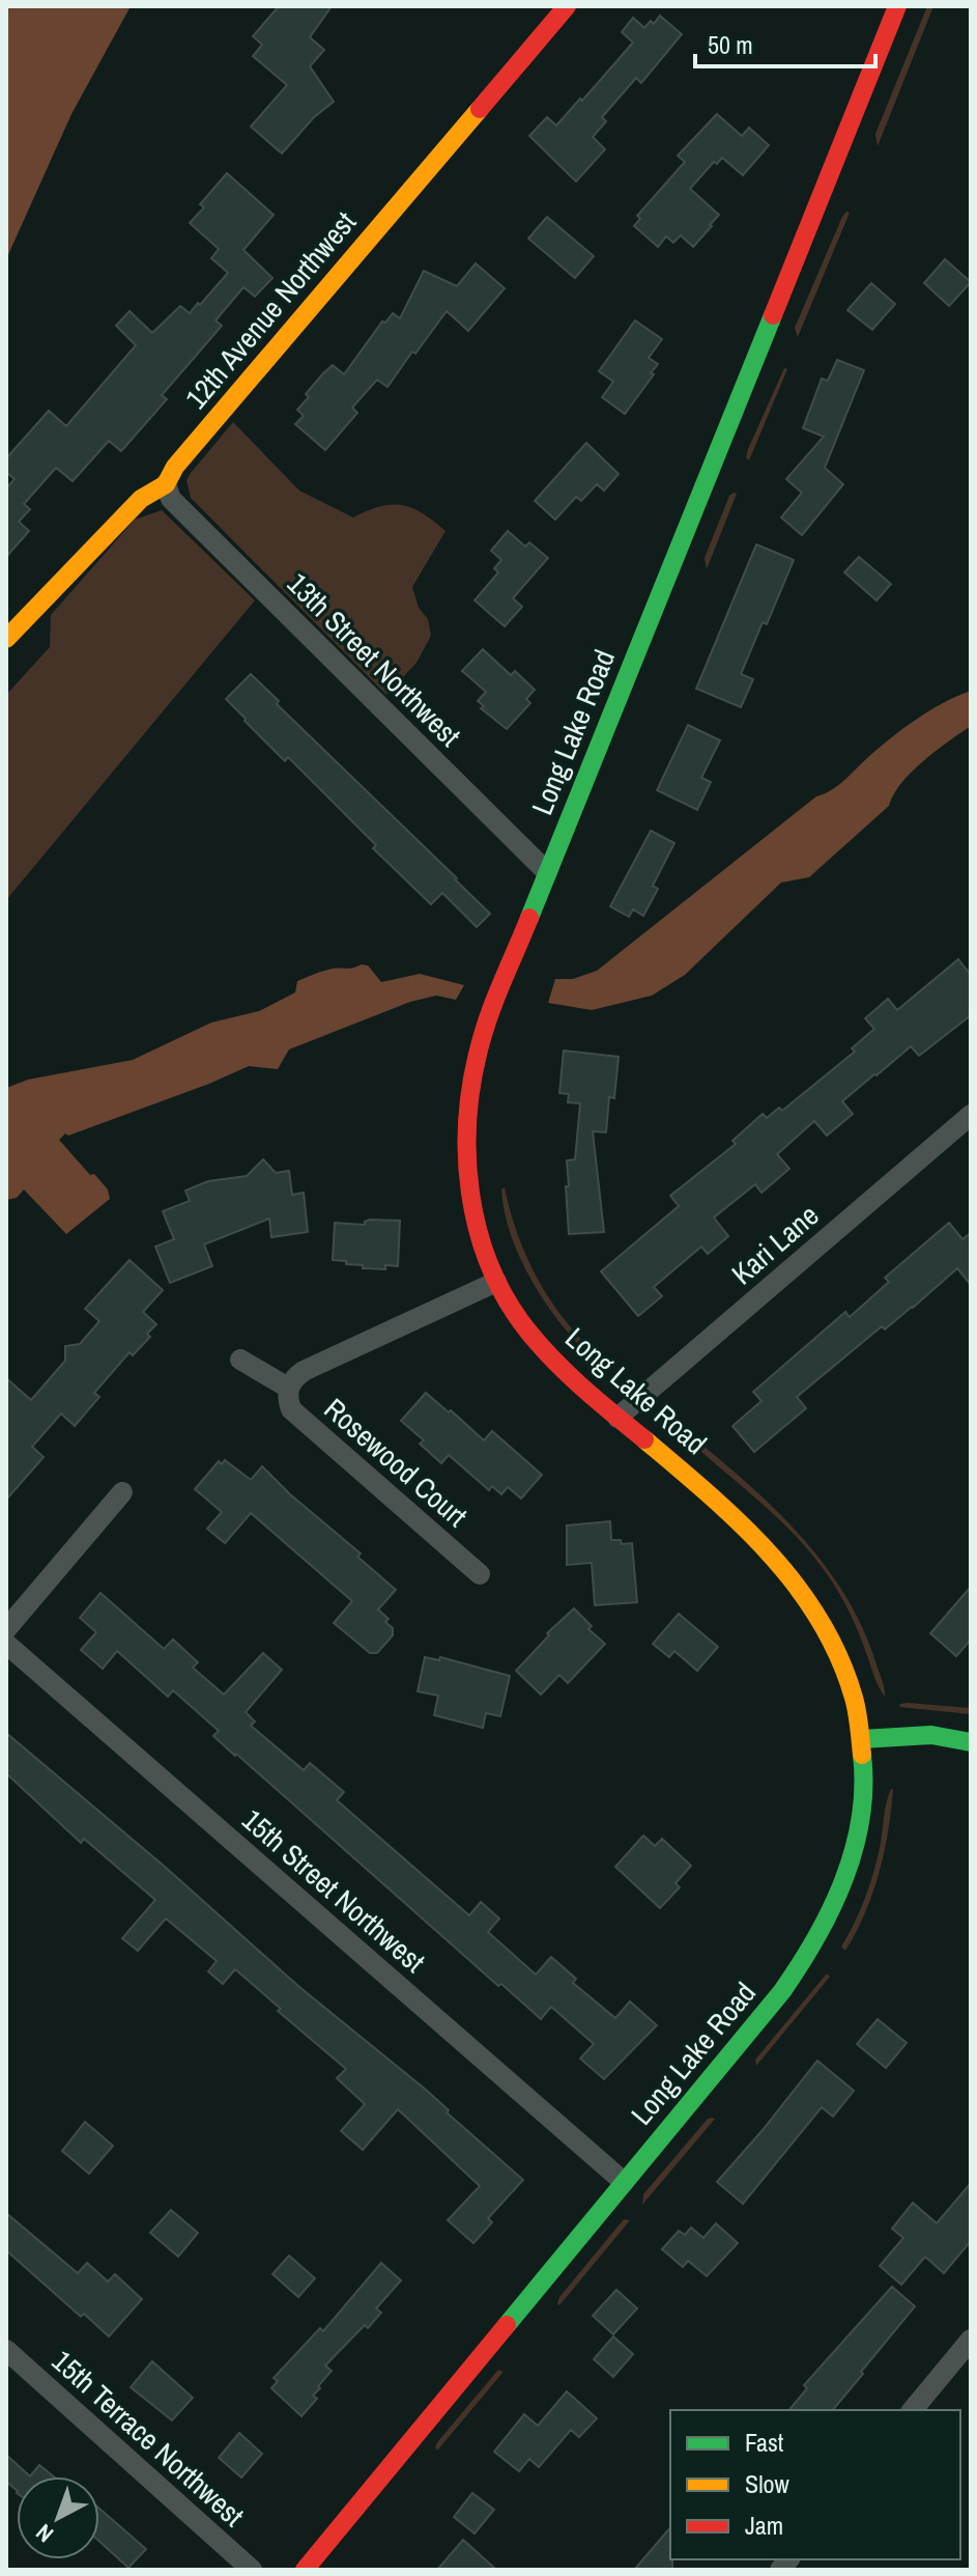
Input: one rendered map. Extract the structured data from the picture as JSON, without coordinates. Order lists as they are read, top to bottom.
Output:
{
  "streets": {
    "street": [
      "12th Avenue Northwest",
      "13th Street Northwest",
      "Long Lake Road",
      "Kari Lane",
      "Rosewood Court",
      "15th Street Northwest",
      "15th Terrace Northwest"
    ]
  },
  "crossings": [
    ["12th Avenue Northwest", "13th Street Northwest"],
    ["13th Street Northwest", "Long Lake Road"],
    ["Long Lake Road", "Kari Lane"],
    ["Long Lake Road", "Rosewood Court"],
    ["Long Lake Road", "15th Street Northwest"]
  ],
  "legend": ["Fast", "Slow", "Jam"],
  "scale_bar": "50 m",
  "north": "bottom left"
}
